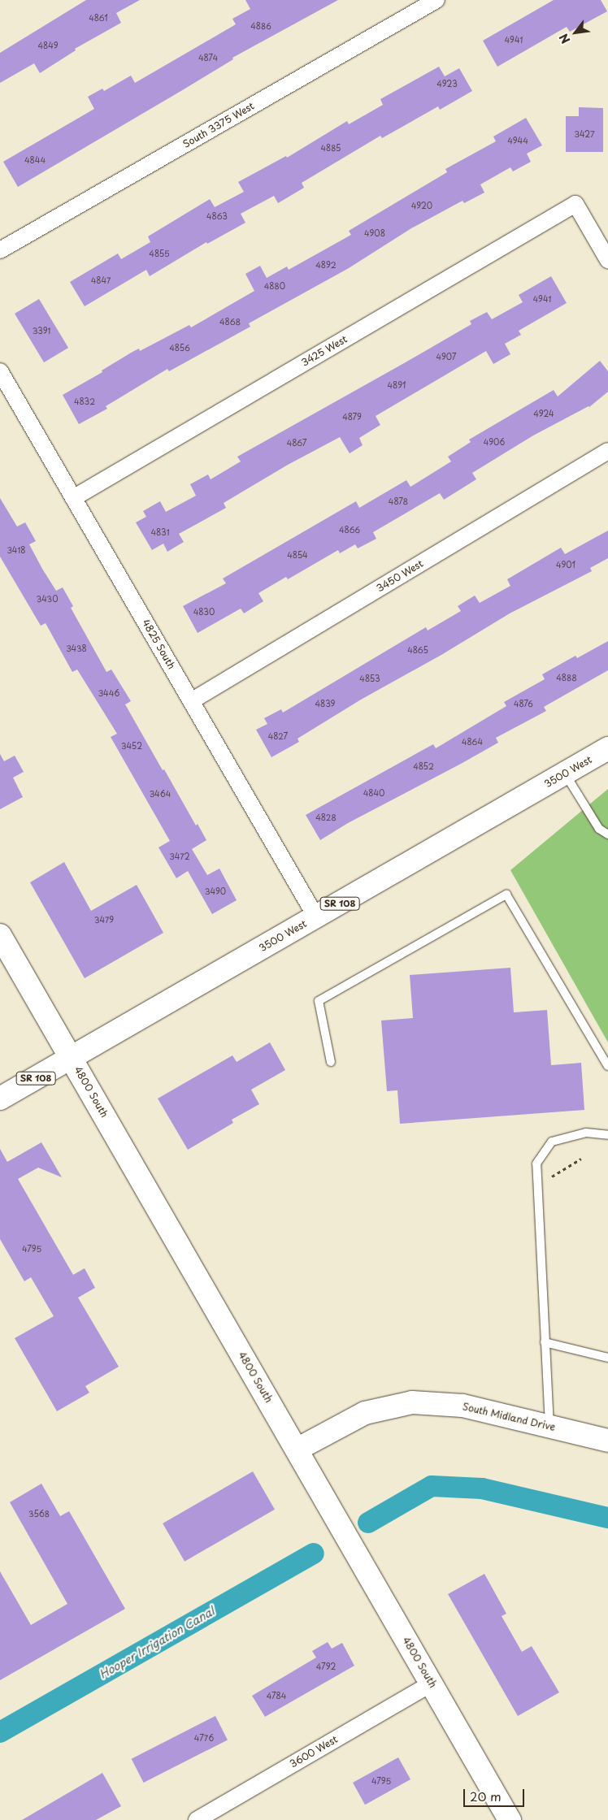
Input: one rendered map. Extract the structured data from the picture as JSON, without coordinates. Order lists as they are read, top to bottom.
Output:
{
  "streets": {
    "street": [
      "South 3375 West",
      "3425 West",
      "3450 West",
      "4825 South",
      "3500 West",
      "SR 108",
      "4800 South",
      "South Midland Drive",
      "3600 West"
    ]
  },
  "crossings": [
    ["3425 West", "4825 South"],
    ["3450 West", "4825 South"],
    ["4825 South", "3500 West"],
    ["3500 West", "4800 South"],
    ["4800 South", "South Midland Drive"],
    ["4800 South", "3600 West"]
  ],
  "water": ["Hooper Irrigation Canal"],
  "house_numbers": [
    "4861",
    "4886",
    "4941",
    "4849",
    "4874",
    "4923",
    "3427",
    "4944",
    "4885",
    "4844",
    "4920",
    "4863",
    "4908",
    "4855",
    "4892",
    "4847",
    "4880",
    "4941",
    "4868",
    "3391",
    "4856",
    "4907",
    "4891",
    "4832",
    "4924",
    "4879",
    "4906",
    "4867",
    "4878",
    "4866",
    "4831",
    "3418",
    "4854",
    "4901",
    "3430",
    "4830",
    "3438",
    "4865",
    "4888",
    "4853",
    "3446",
    "4839",
    "4876",
    "4827",
    "4864",
    "3452",
    "4852",
    "4840",
    "3464",
    "4828",
    "3472",
    "3490",
    "3479",
    "4795",
    "3568",
    "4792",
    "4784",
    "4776",
    "4795"
  ],
  "scale_bar": "20 m",
  "north": "bottom left"
}
